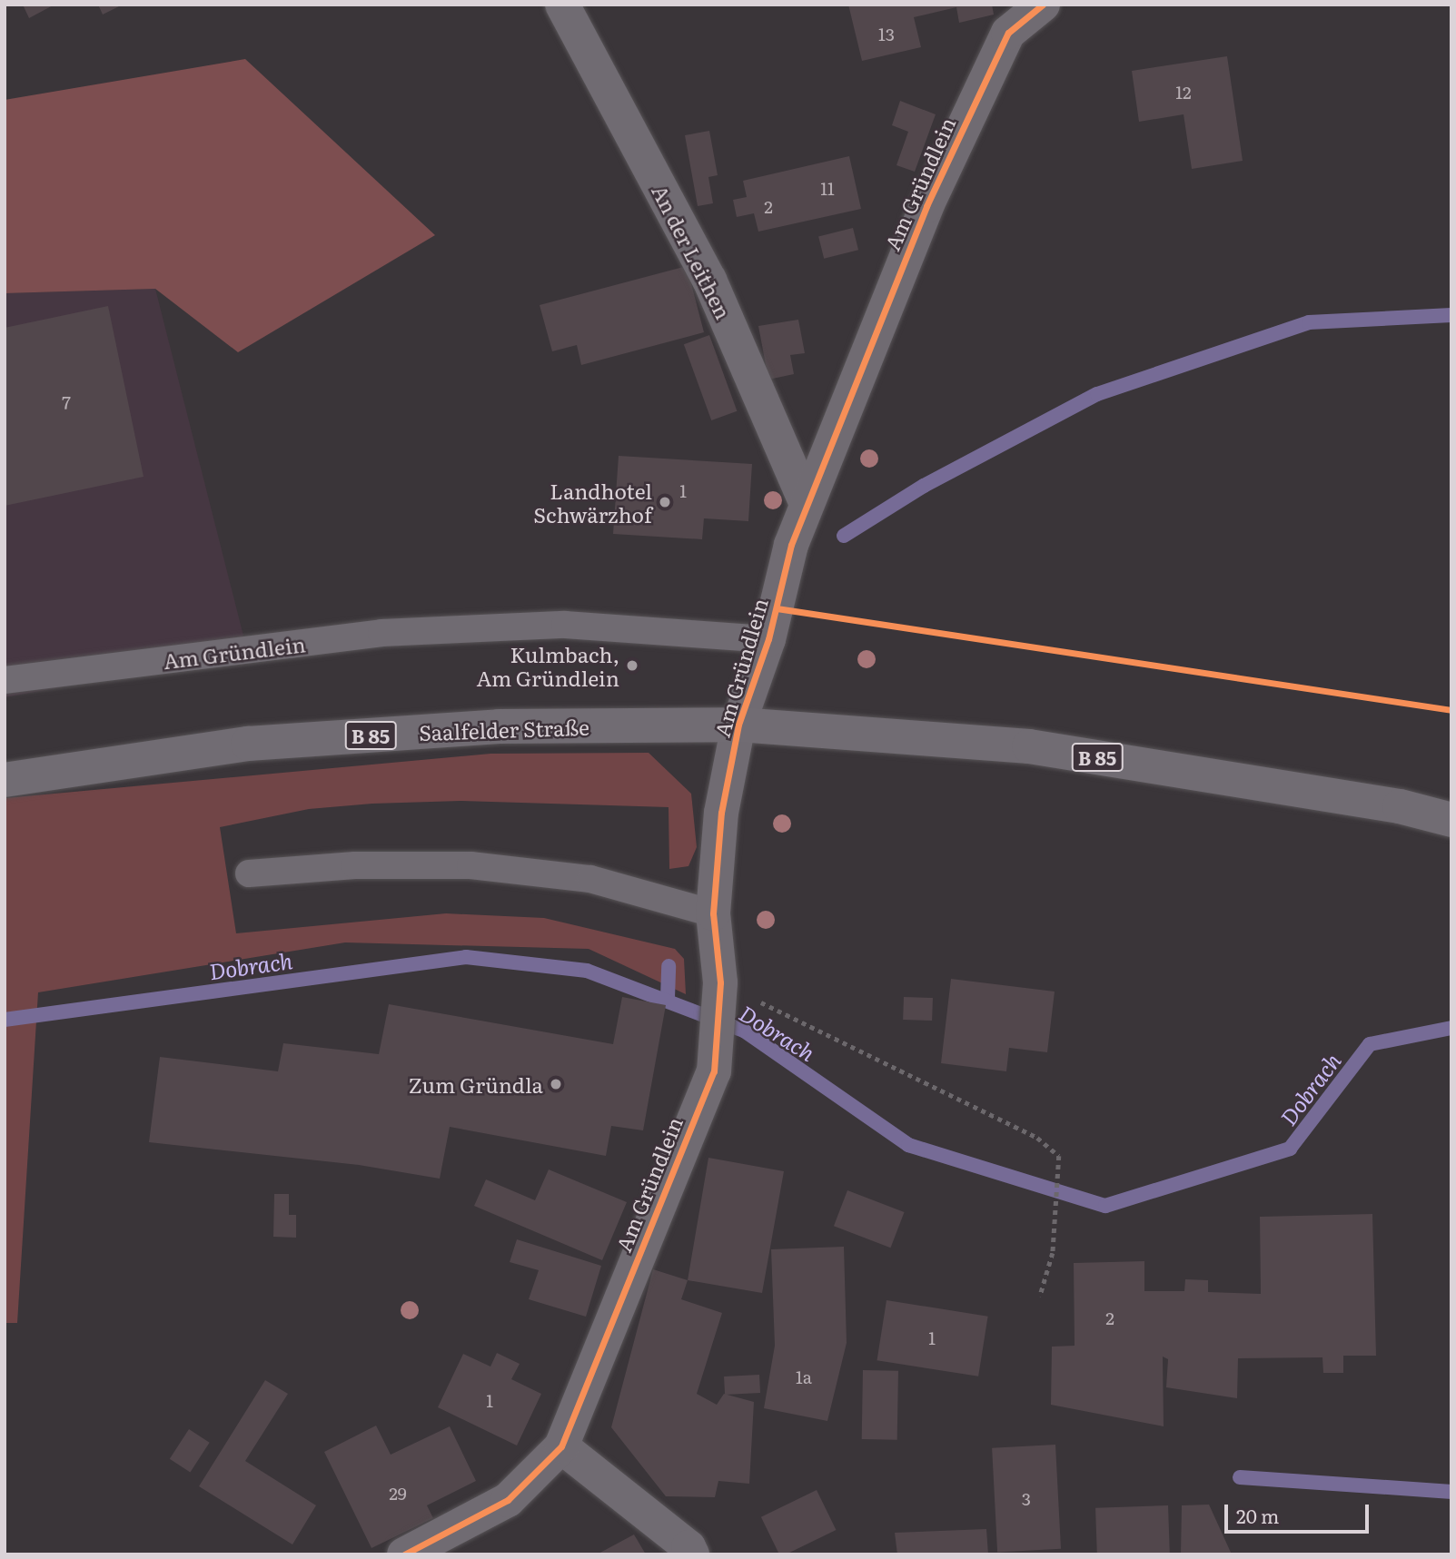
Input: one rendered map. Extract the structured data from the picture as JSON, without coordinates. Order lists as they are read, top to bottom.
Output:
{
  "streets": {
    "main road": ["Saalfelder Straße", "B 85"],
    "street": ["Am Gründlein", "An der Leithen"]
  },
  "crossings": [
    ["Am Gründlein", "An der Leithen"],
    ["Am Gründlein", "Saalfelder Straße"],
    ["Am Gründlein", "B 85"],
    ["Saalfelder Straße", "B 85"]
  ],
  "water": ["Dobrach"],
  "places": ["Landhotel Schwärzhof", "Kulmbach, Am Gründlein", "Zum Gründla"],
  "house_numbers": [
    "13",
    "12",
    "11",
    "2",
    "7",
    "1",
    "2",
    "1",
    "1a",
    "1",
    "29",
    "3"
  ],
  "scale_bar": "20 m"
}
